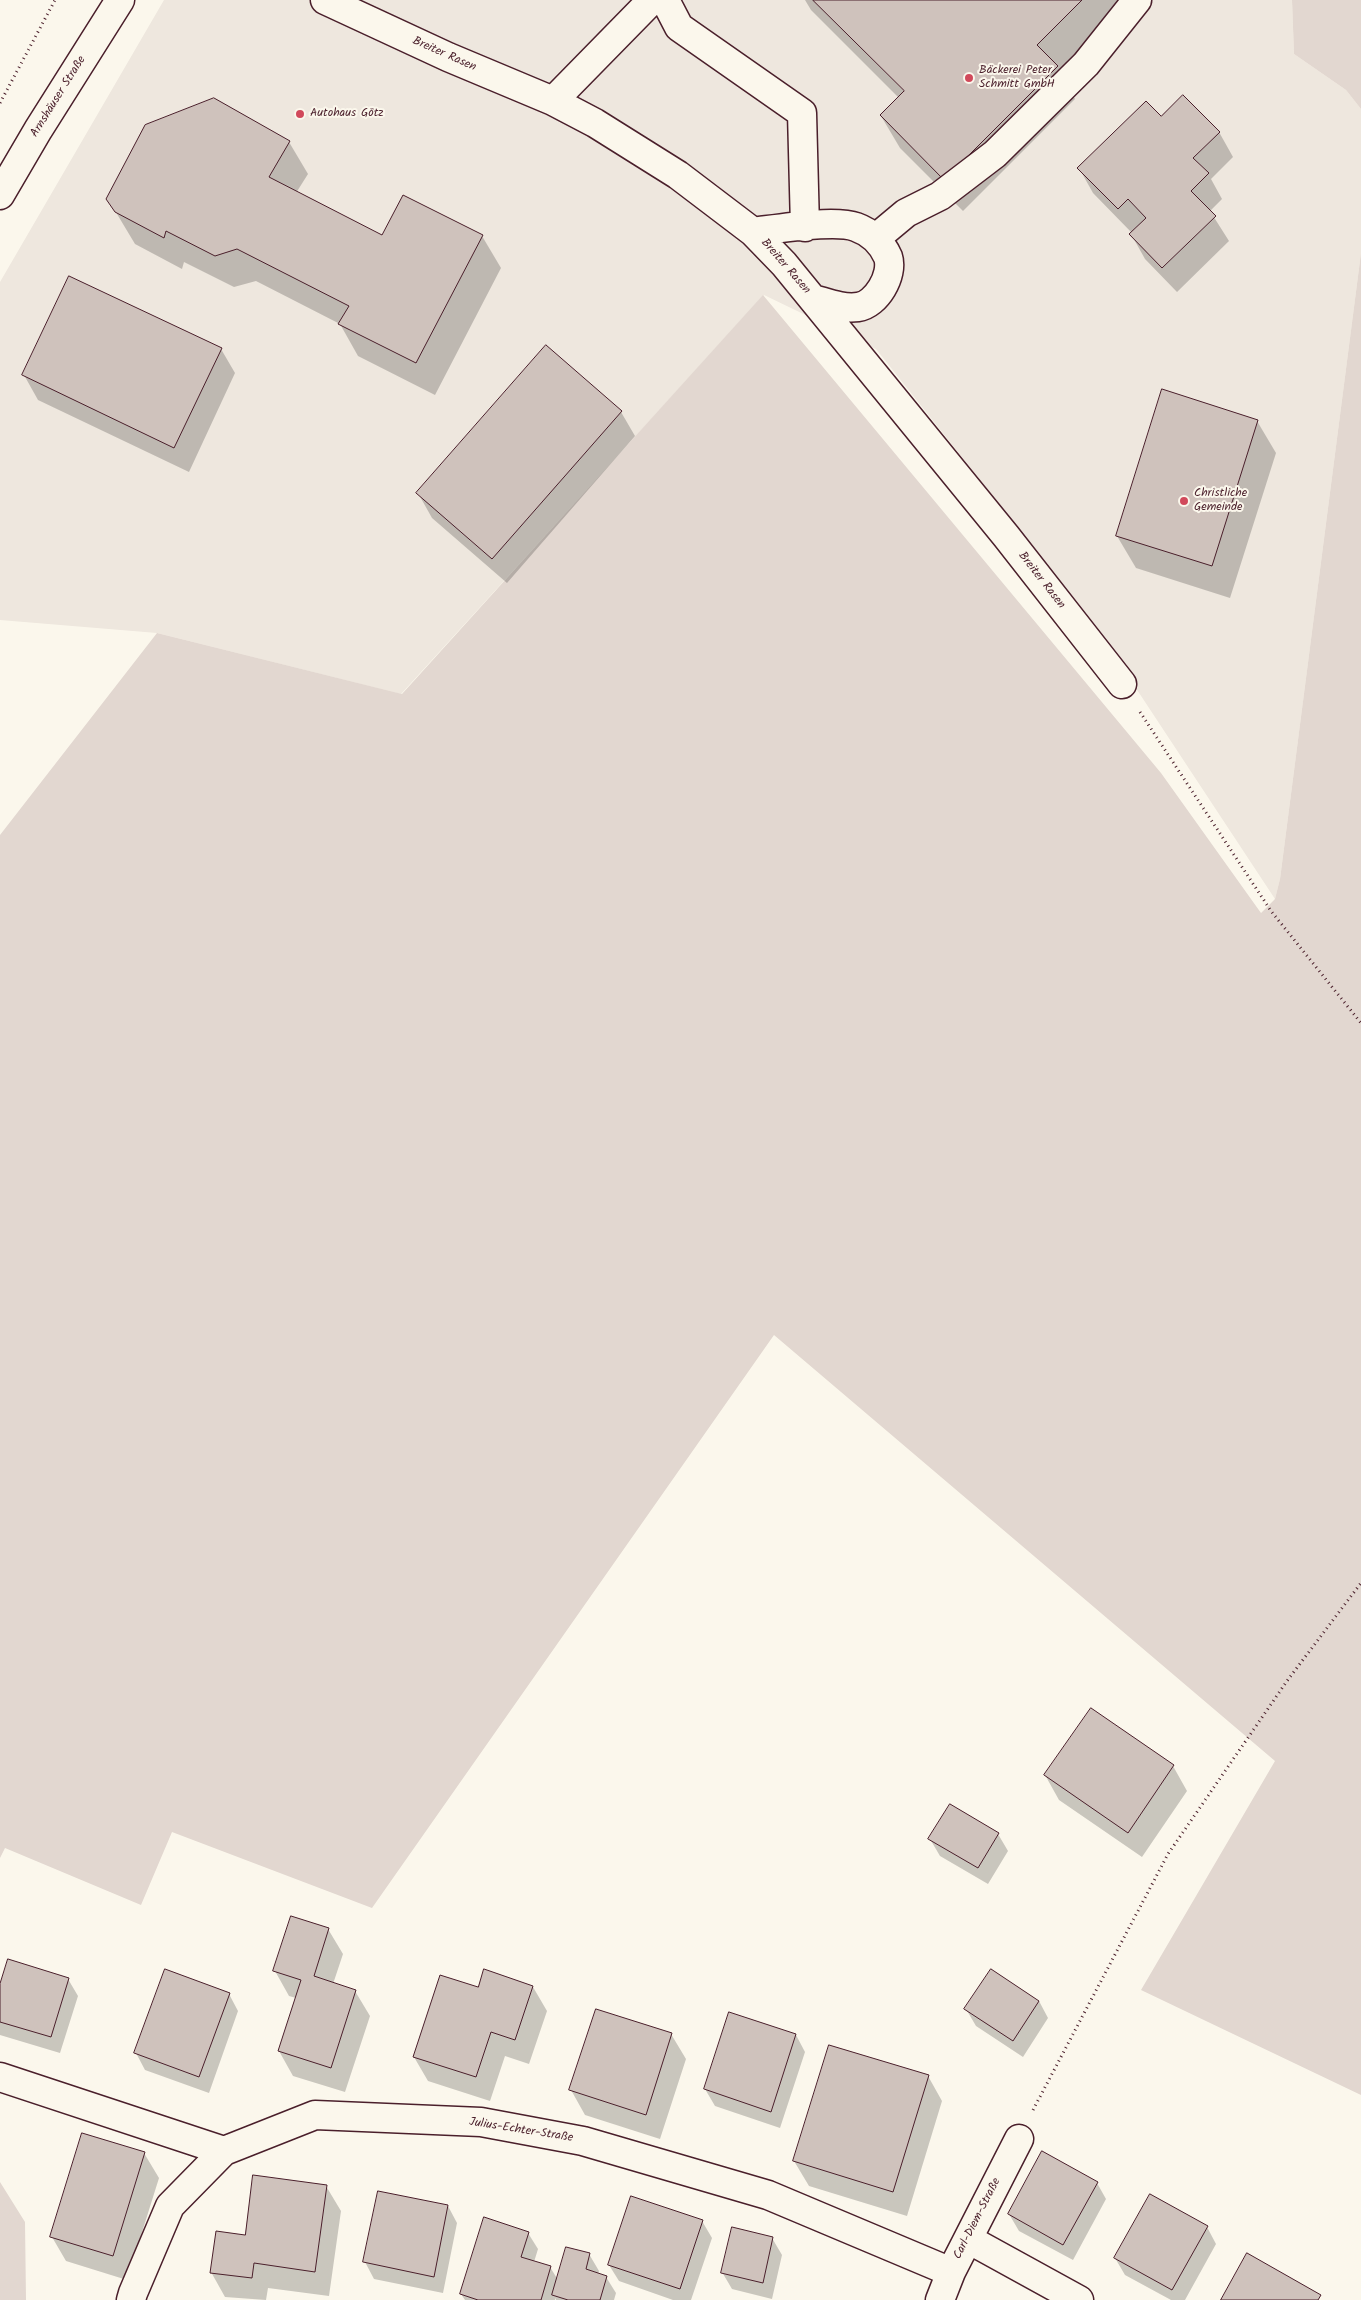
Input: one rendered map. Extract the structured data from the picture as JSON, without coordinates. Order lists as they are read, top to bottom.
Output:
{
  "streets": {
    "street": [
      "Breiter Rasen",
      "Arnshäuser Straße",
      "Julius-Echter-Straße",
      "Carl-Diem-Straße"
    ]
  },
  "crossings": [
    ["Julius-Echter-Straße", "Carl-Diem-Straße"]
  ],
  "places": ["Bäckerei Peter Schmitt GmbH", "Autohaus Götz", "Christliche Gemeinde"]
}
